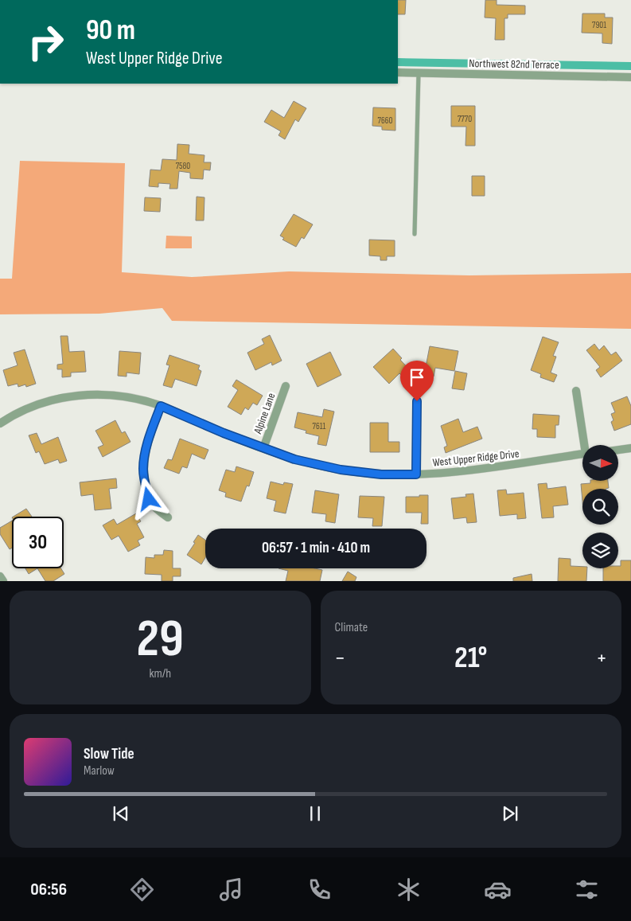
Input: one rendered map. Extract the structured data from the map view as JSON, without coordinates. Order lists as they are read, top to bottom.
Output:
{
  "streets": {
    "street": ["Northwest 82nd Terrace", "Alpine Lane", "West Upper Ridge Drive"]
  },
  "crossings": [
    ["Alpine Lane", "West Upper Ridge Drive"]
  ],
  "house_numbers": [
    "7901",
    "7770",
    "7660",
    "7580",
    "7611"
  ],
  "north": "right",
  "page": {
    "turn": ["90 m", "West Upper Ridge Drive"],
    "limit": "30",
    "trip": "06:57 · 1 min · 410 m",
    "tile": [
      ["29", "km/h"],
      "Climate"
    ],
    "heat": ["−", "21°", "+"],
    "song": ["Slow Tide", "Marlow"],
    "tabs": "06:56"
  }
}
